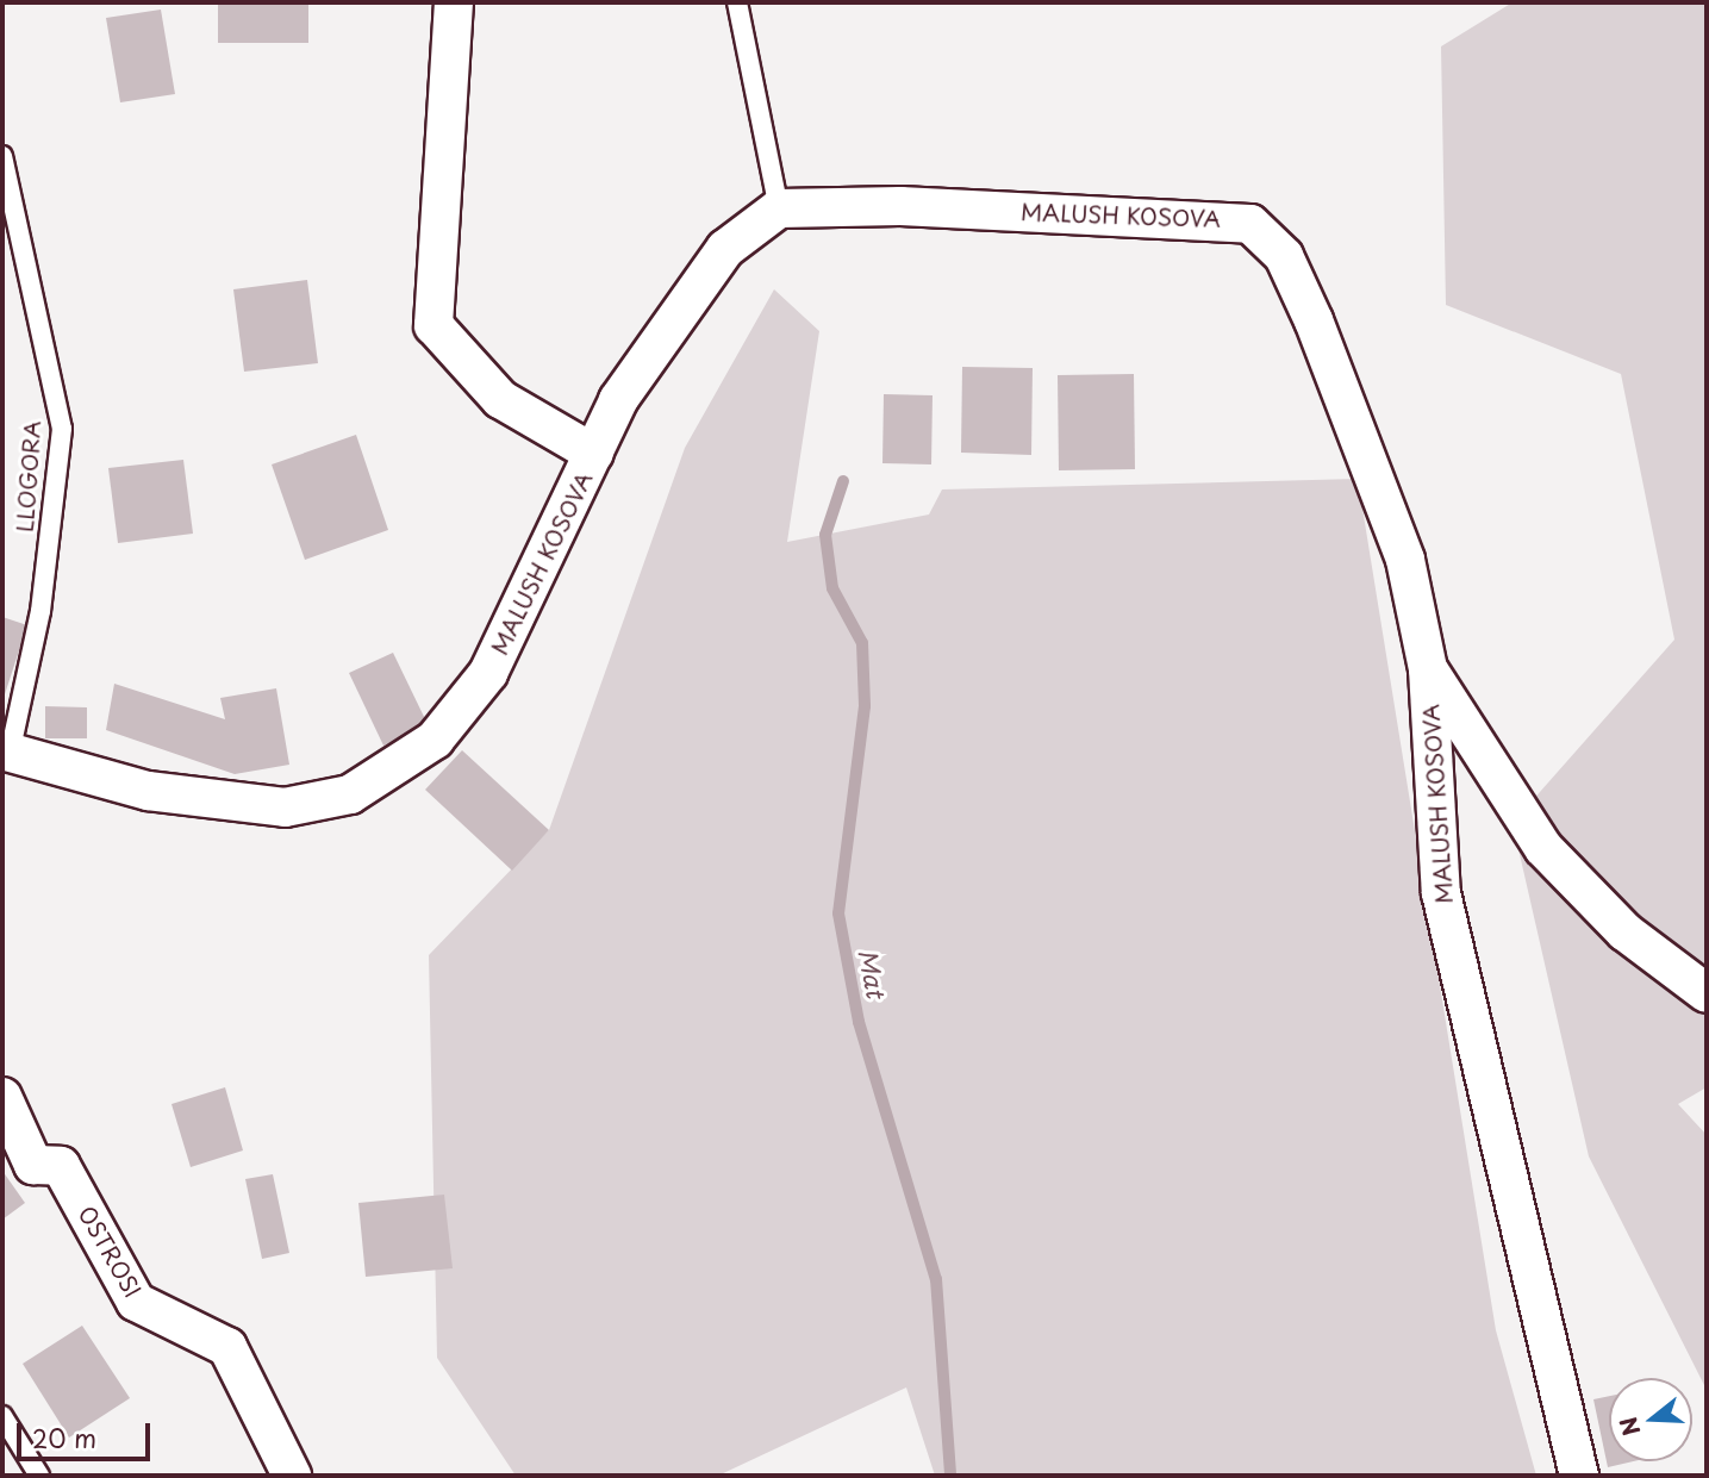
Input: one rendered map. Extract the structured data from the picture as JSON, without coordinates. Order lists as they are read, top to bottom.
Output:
{
  "streets": {
    "street": ["MALUSH KOSOVA", "OSTROSI"],
    "lane": ["LLOGORA"]
  },
  "crossings": [
    ["MALUSH KOSOVA", "LLOGORA"]
  ],
  "water": ["Mat"],
  "scale_bar": "20 m",
  "north": "left"
}
